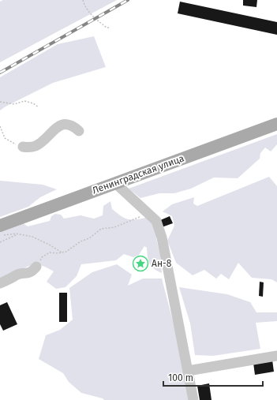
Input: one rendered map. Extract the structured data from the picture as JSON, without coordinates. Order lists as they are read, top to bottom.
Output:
{
  "streets": {
    "main road": ["Ленинградская улица"]
  },
  "places": {
    "place": ["Ан-8"]
  },
  "scale_bar": "100 m"
}
